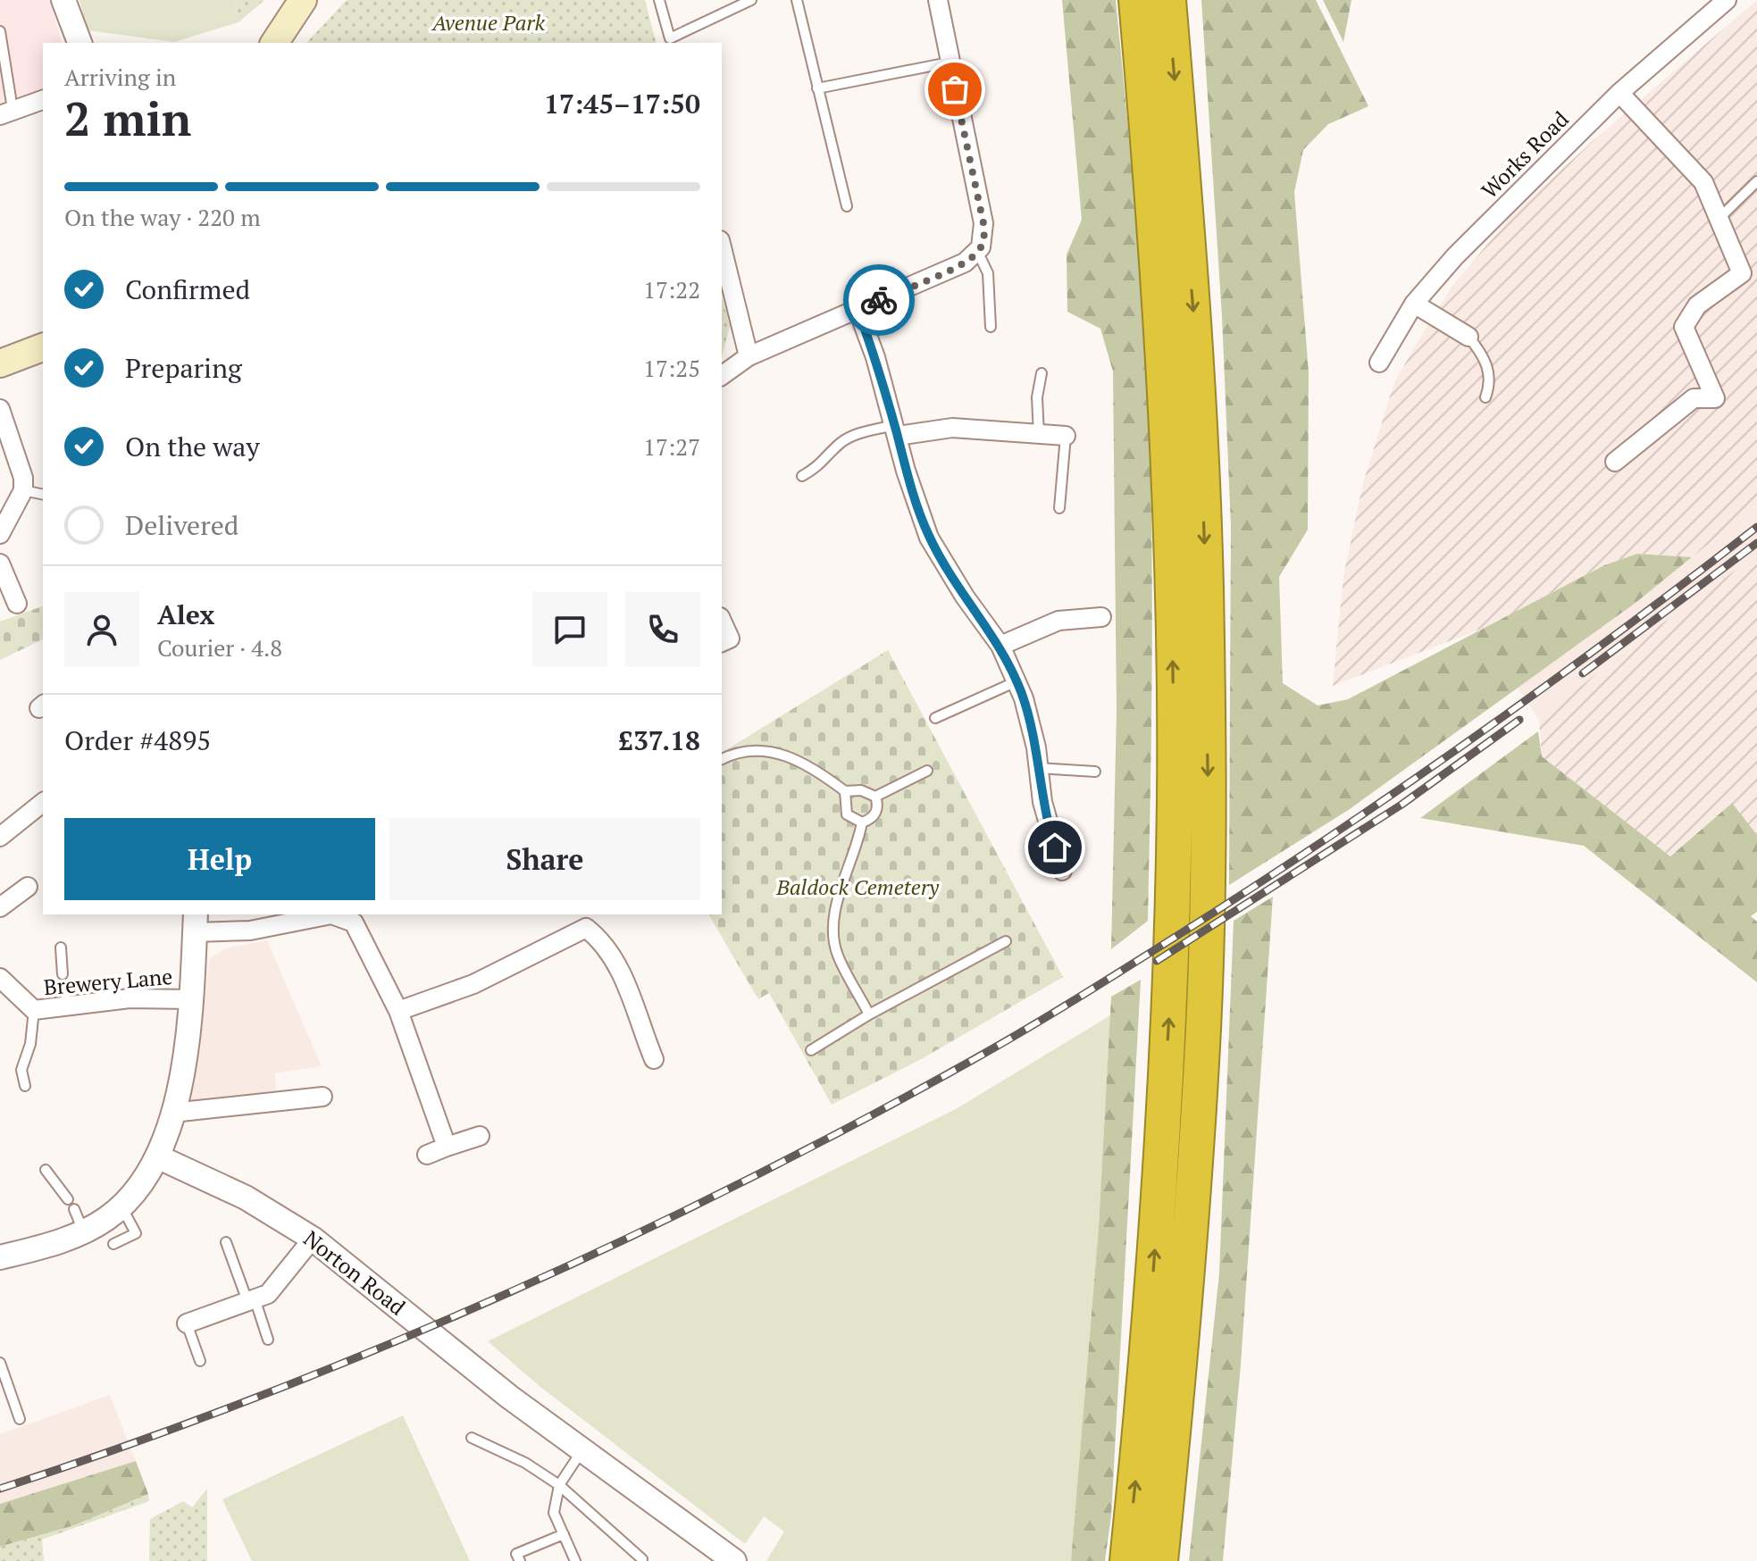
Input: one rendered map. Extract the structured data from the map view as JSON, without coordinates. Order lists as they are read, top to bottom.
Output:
{
  "streets": {
    "street": ["Works Road", "Brewery Lane", "Norton Road"]
  },
  "parks": ["Avenue Park", "Baldock Cemetery"],
  "page": {
    "heading": ["2 min", "Arriving in", "17:45–17:50"],
    "panel": [
      "Alex",
      "Courier · 4.8",
      "Order #4895",
      "£37.18"
    ],
    "bar": "On the way · 220 m",
    "list": [
      ["Confirmed", "17:22"],
      ["Preparing", "17:25"],
      ["On the way", "17:27"],
      "Delivered"
    ],
    "buttons": ["Help", "Share"]
  }
}
